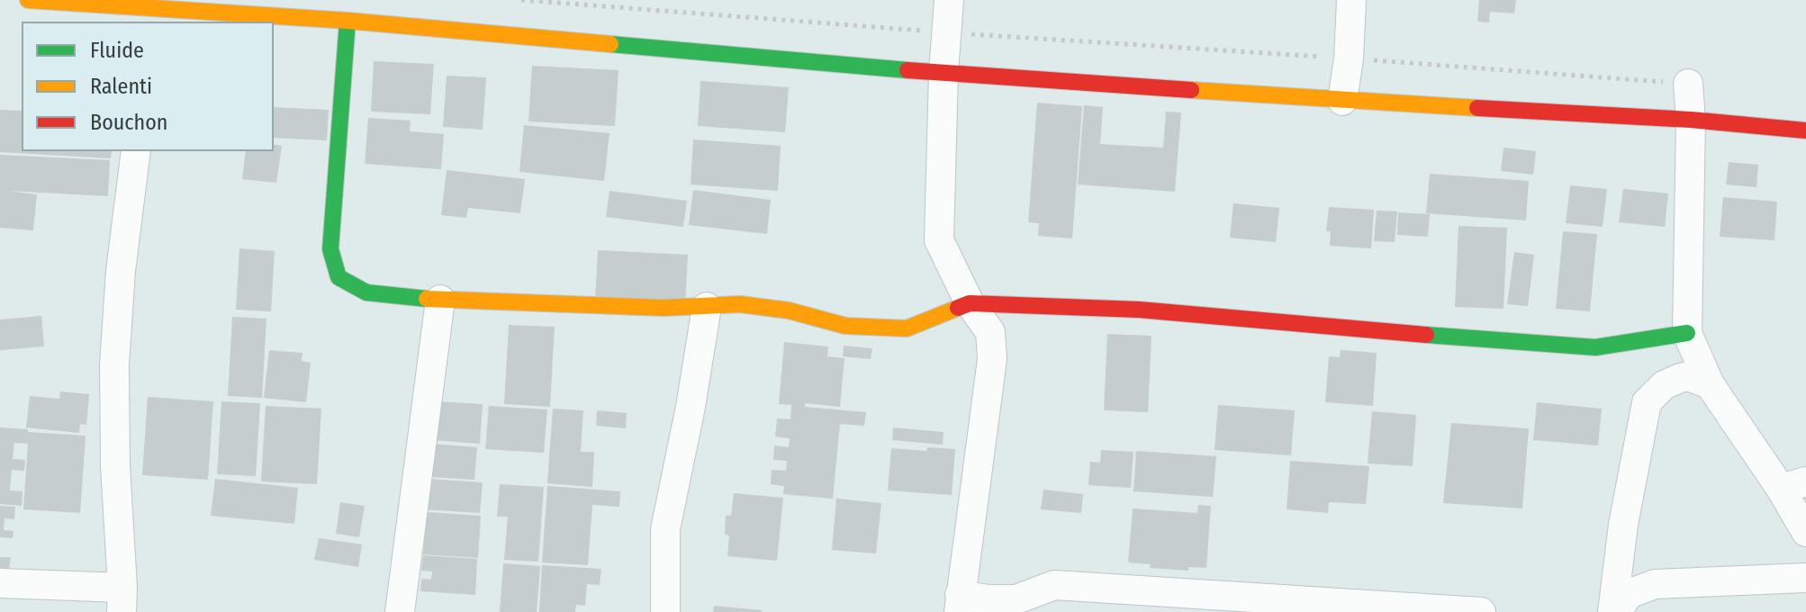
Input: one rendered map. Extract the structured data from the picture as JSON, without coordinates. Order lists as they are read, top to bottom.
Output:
{
  "legend": ["Fluide", "Ralenti", "Bouchon"]
}
